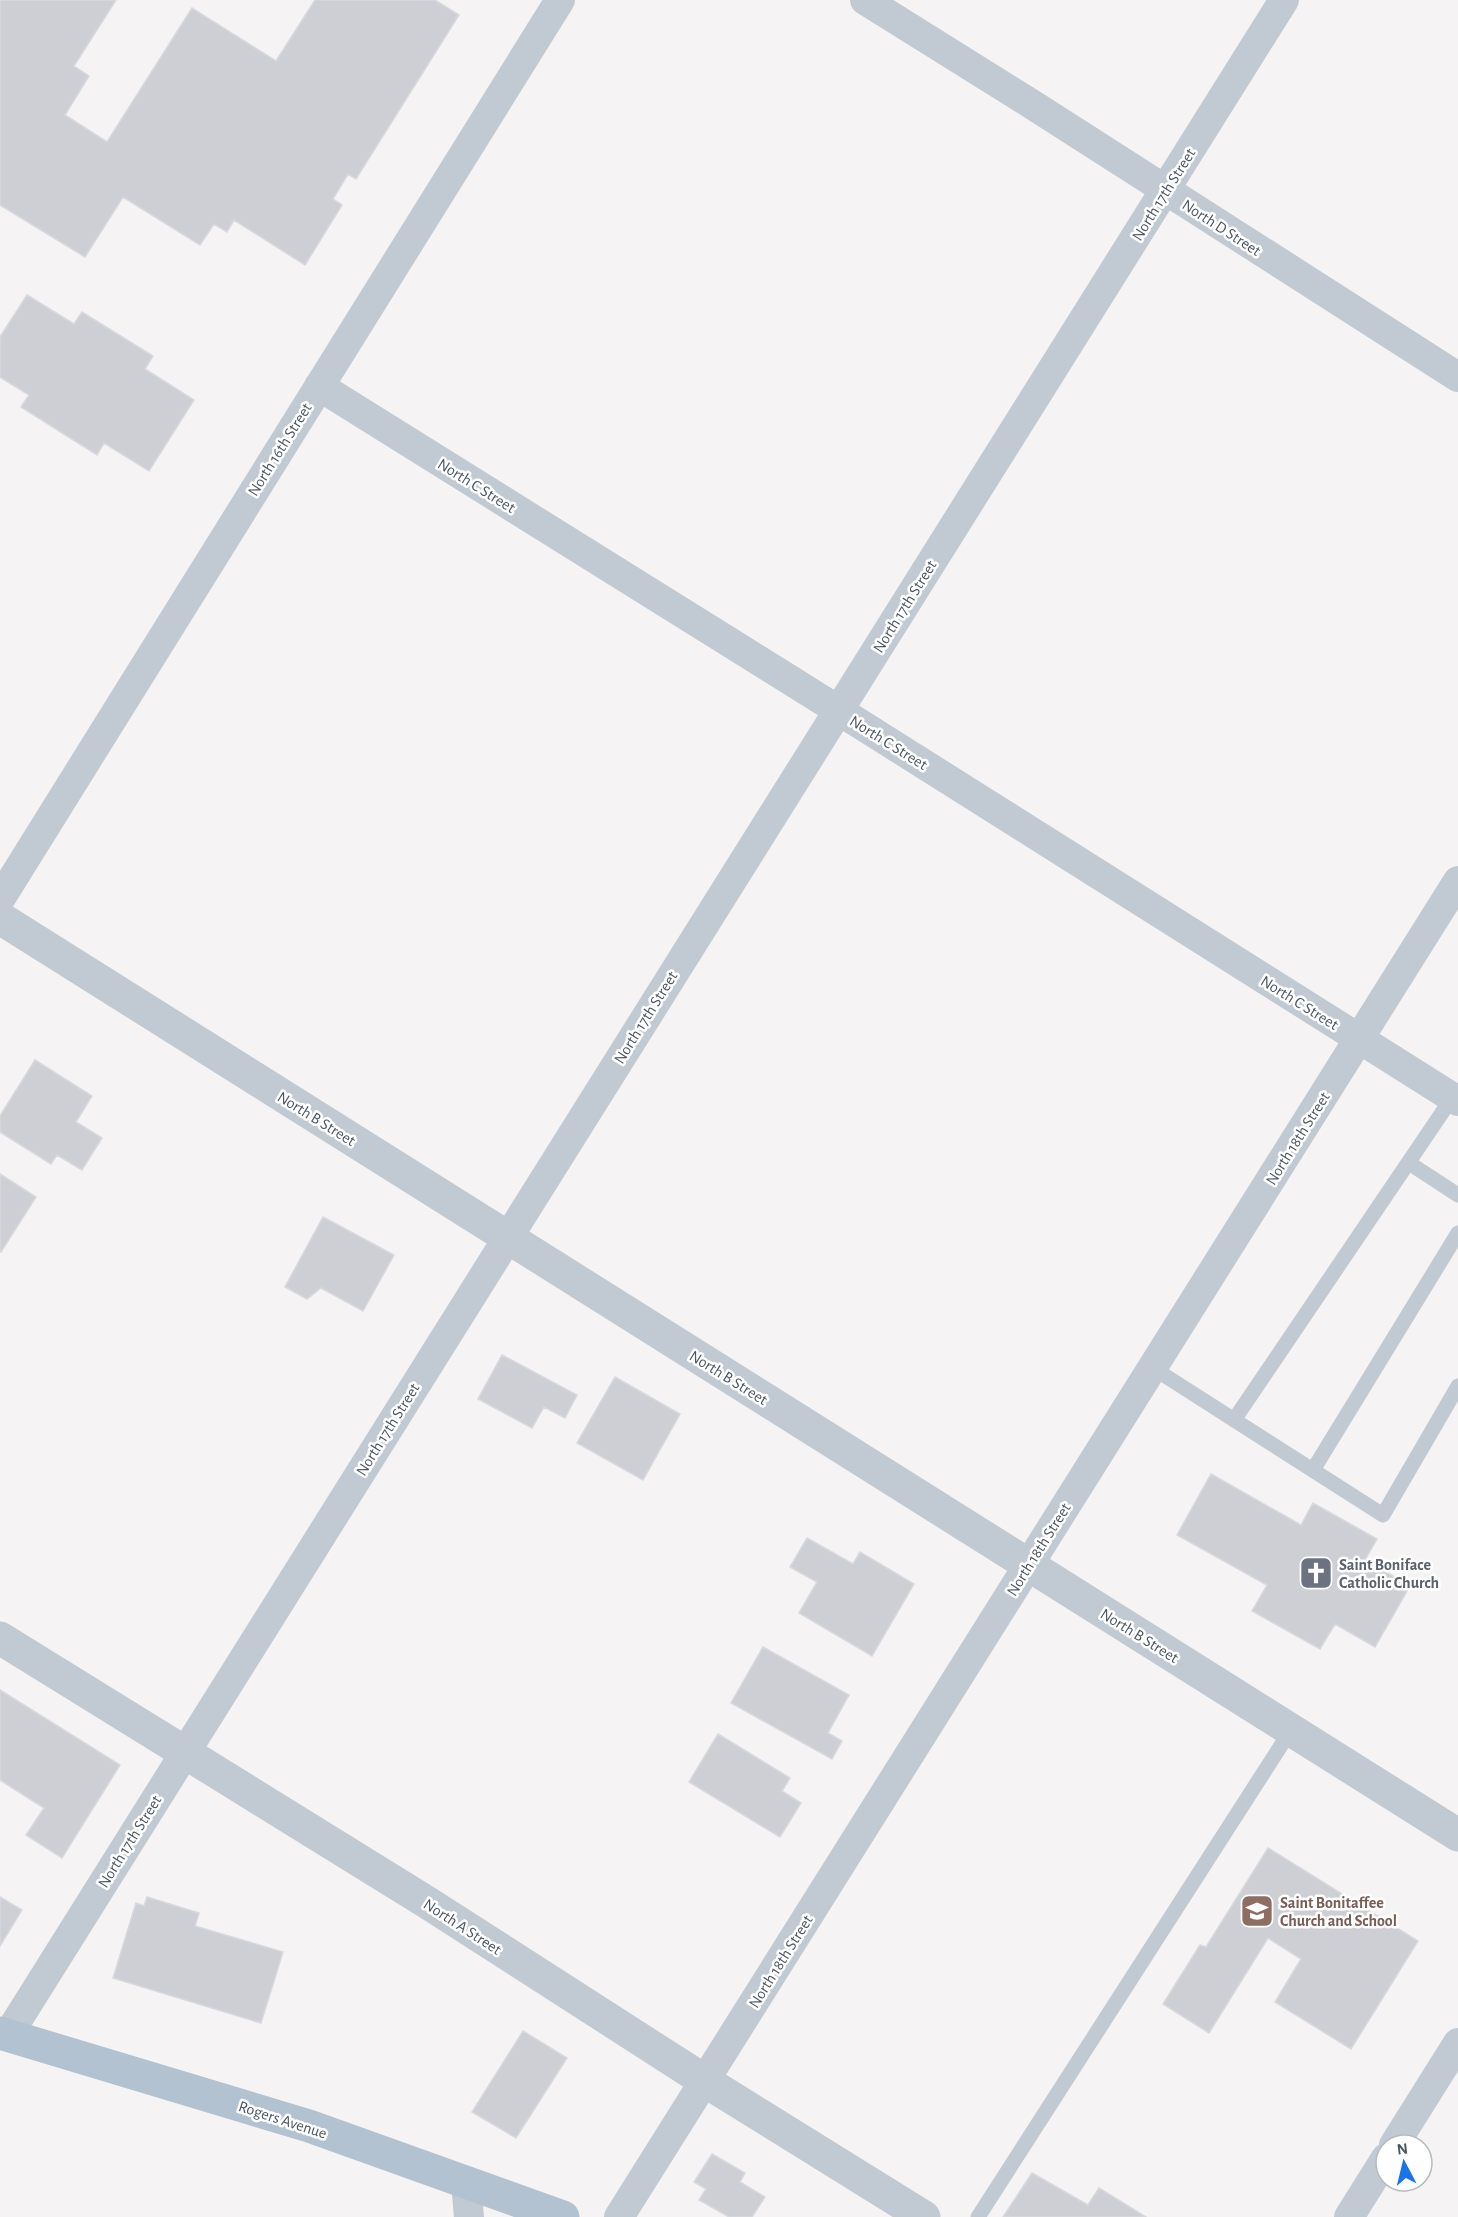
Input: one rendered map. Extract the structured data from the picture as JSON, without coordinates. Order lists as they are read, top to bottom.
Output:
{
  "streets": {
    "main road": ["Rogers Avenue"],
    "street": [
      "North 17th Street",
      "North D Street",
      "North 16th Street",
      "North C Street",
      "North B Street",
      "North 18th Street",
      "North A Street"
    ]
  },
  "crossings": [
    ["North 17th Street", "North D Street"],
    ["North 17th Street", "North C Street"],
    ["North 17th Street", "North B Street"],
    ["North 17th Street", "North A Street"],
    ["North 17th Street", "Rogers Avenue"],
    ["North 16th Street", "North C Street"],
    ["North C Street", "North 18th Street"],
    ["North B Street", "North 18th Street"],
    ["North 18th Street", "North A Street"]
  ],
  "places": {
    "church": ["Saint Boniface Catholic Church"],
    "school or university": ["Saint Bonitaffee Church and School"]
  },
  "north": "top"
}
